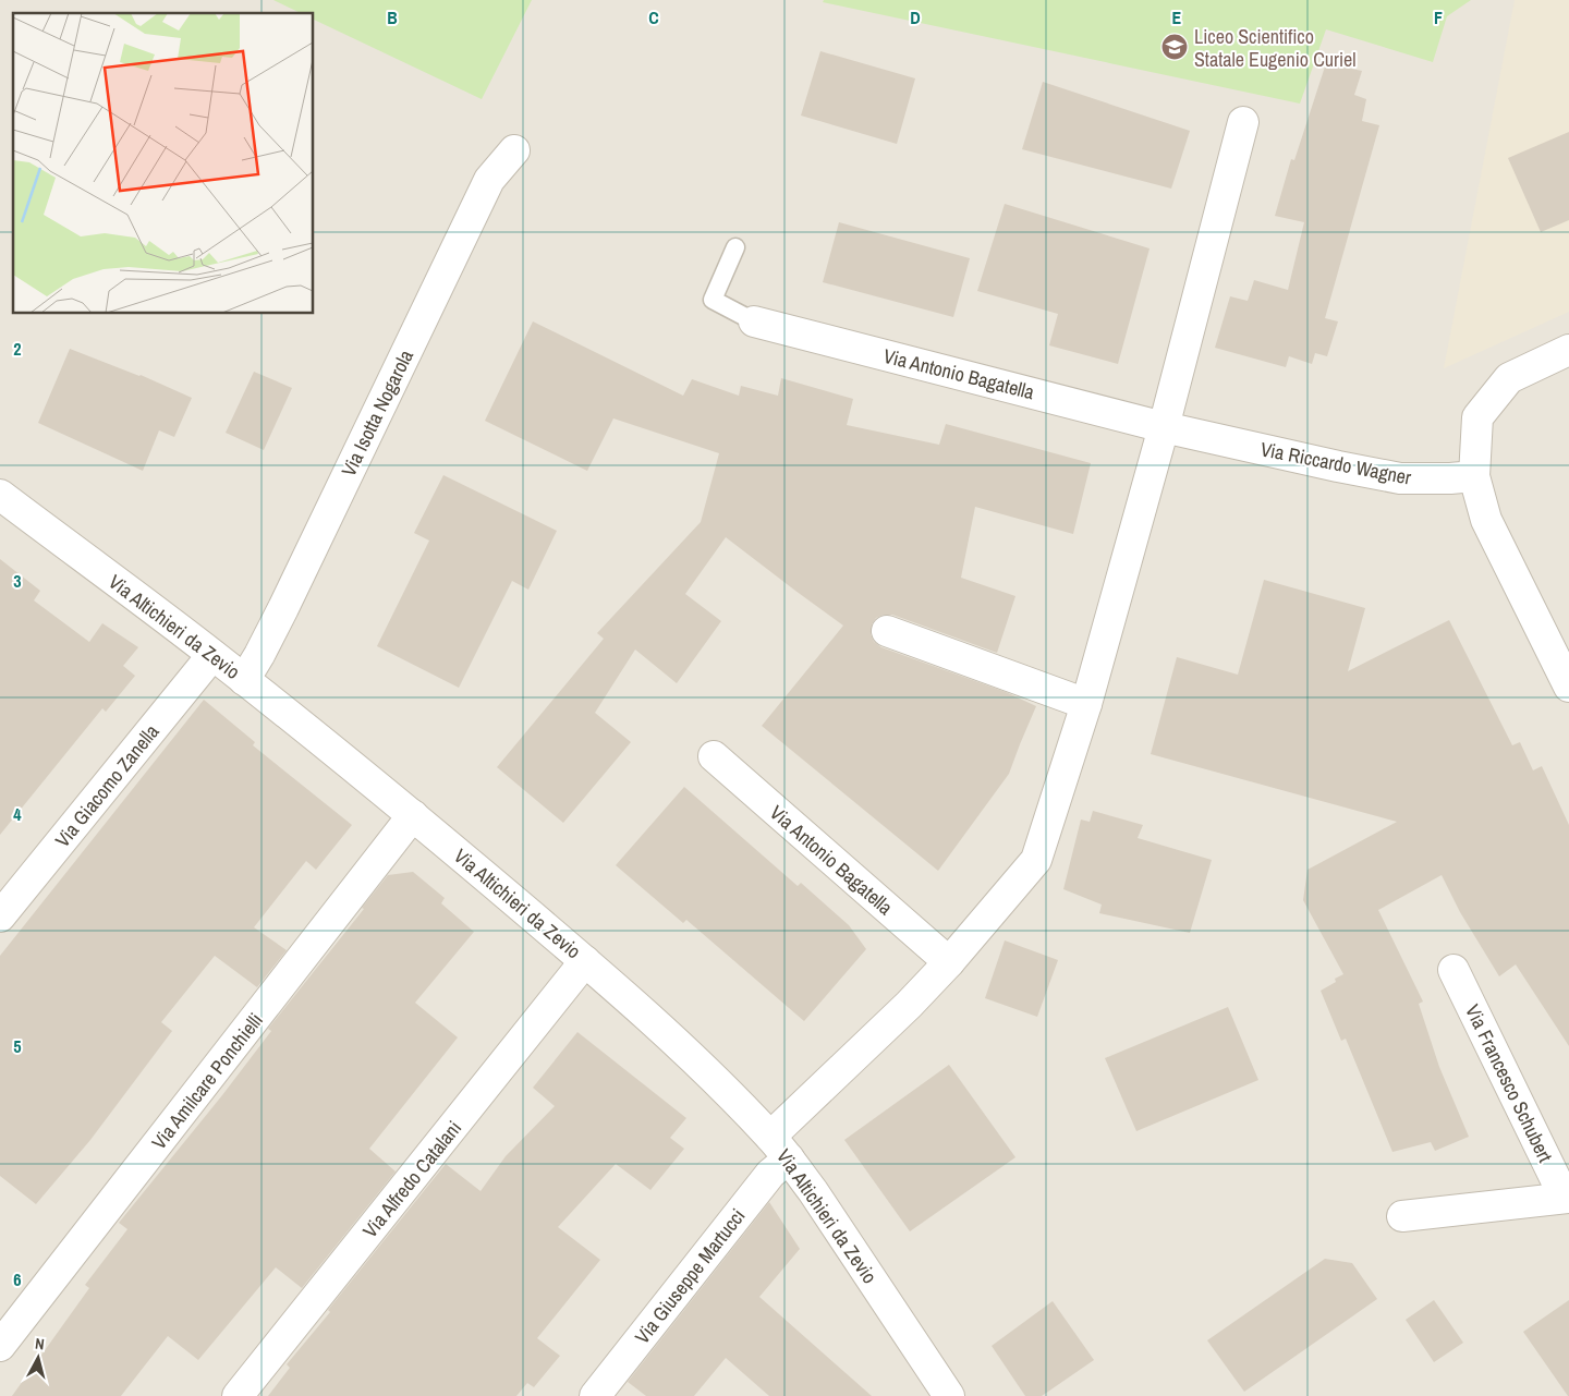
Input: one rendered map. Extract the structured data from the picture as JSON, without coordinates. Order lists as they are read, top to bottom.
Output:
{
  "streets": {
    "street": [
      "Via Antonio Bagatella",
      "Via Isotta Nogarola",
      "Via Riccardo Wagner",
      "Via Altichieri da Zevio",
      "Via Giacomo Zanella",
      "Via Amilcare Ponchielli",
      "Via Francesco Schubert",
      "Via Alfredo Catalani",
      "Via Giuseppe Martucci"
    ]
  },
  "crossings": [
    ["Via Antonio Bagatella", "Via Riccardo Wagner"],
    ["Via Isotta Nogarola", "Via Altichieri da Zevio"],
    ["Via Altichieri da Zevio", "Via Giacomo Zanella"],
    ["Via Altichieri da Zevio", "Via Amilcare Ponchielli"],
    ["Via Altichieri da Zevio", "Via Alfredo Catalani"],
    ["Via Altichieri da Zevio", "Via Giuseppe Martucci"]
  ],
  "places": {
    "school or university": ["Liceo Scientifico Statale Eugenio Curiel"]
  },
  "north": "top",
  "grid": {
    "columns": [
      "B",
      "C",
      "D",
      "E",
      "F"
    ],
    "rows": [
      "2",
      "3",
      "4",
      "5",
      "6"
    ]
  }
}
